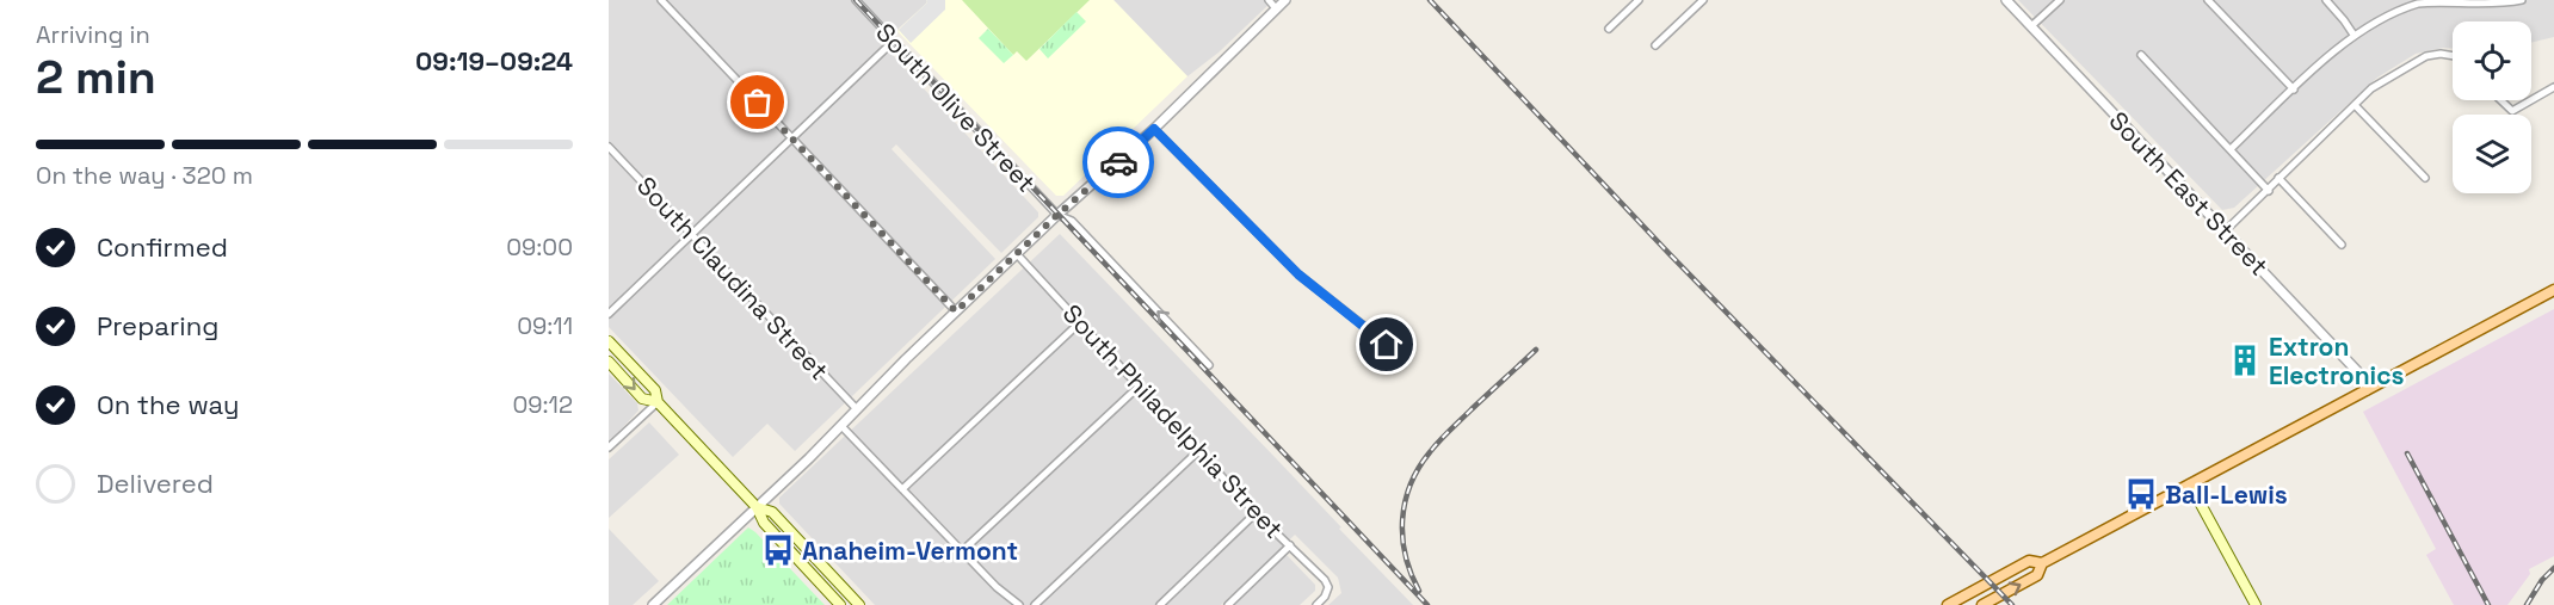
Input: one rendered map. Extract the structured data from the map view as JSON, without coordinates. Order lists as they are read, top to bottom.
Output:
{
  "streets": {
    "street": [
      "South Olive Street",
      "South East Street",
      "South Claudina Street",
      "South Philadelphia Street"
    ]
  },
  "one_way": ["South Olive Street"],
  "places": {
    "building": ["Extron Electronics"],
    "bus stop": ["Ball-Lewis", "Anaheim-Vermont"]
  },
  "page": {
    "heading": ["2 min", "Arriving in", "09:19–09:24"],
    "bar": "On the way · 320 m",
    "list": [
      ["Confirmed", "09:00"],
      ["Preparing", "09:11"],
      ["On the way", "09:12"],
      "Delivered"
    ]
  }
}
